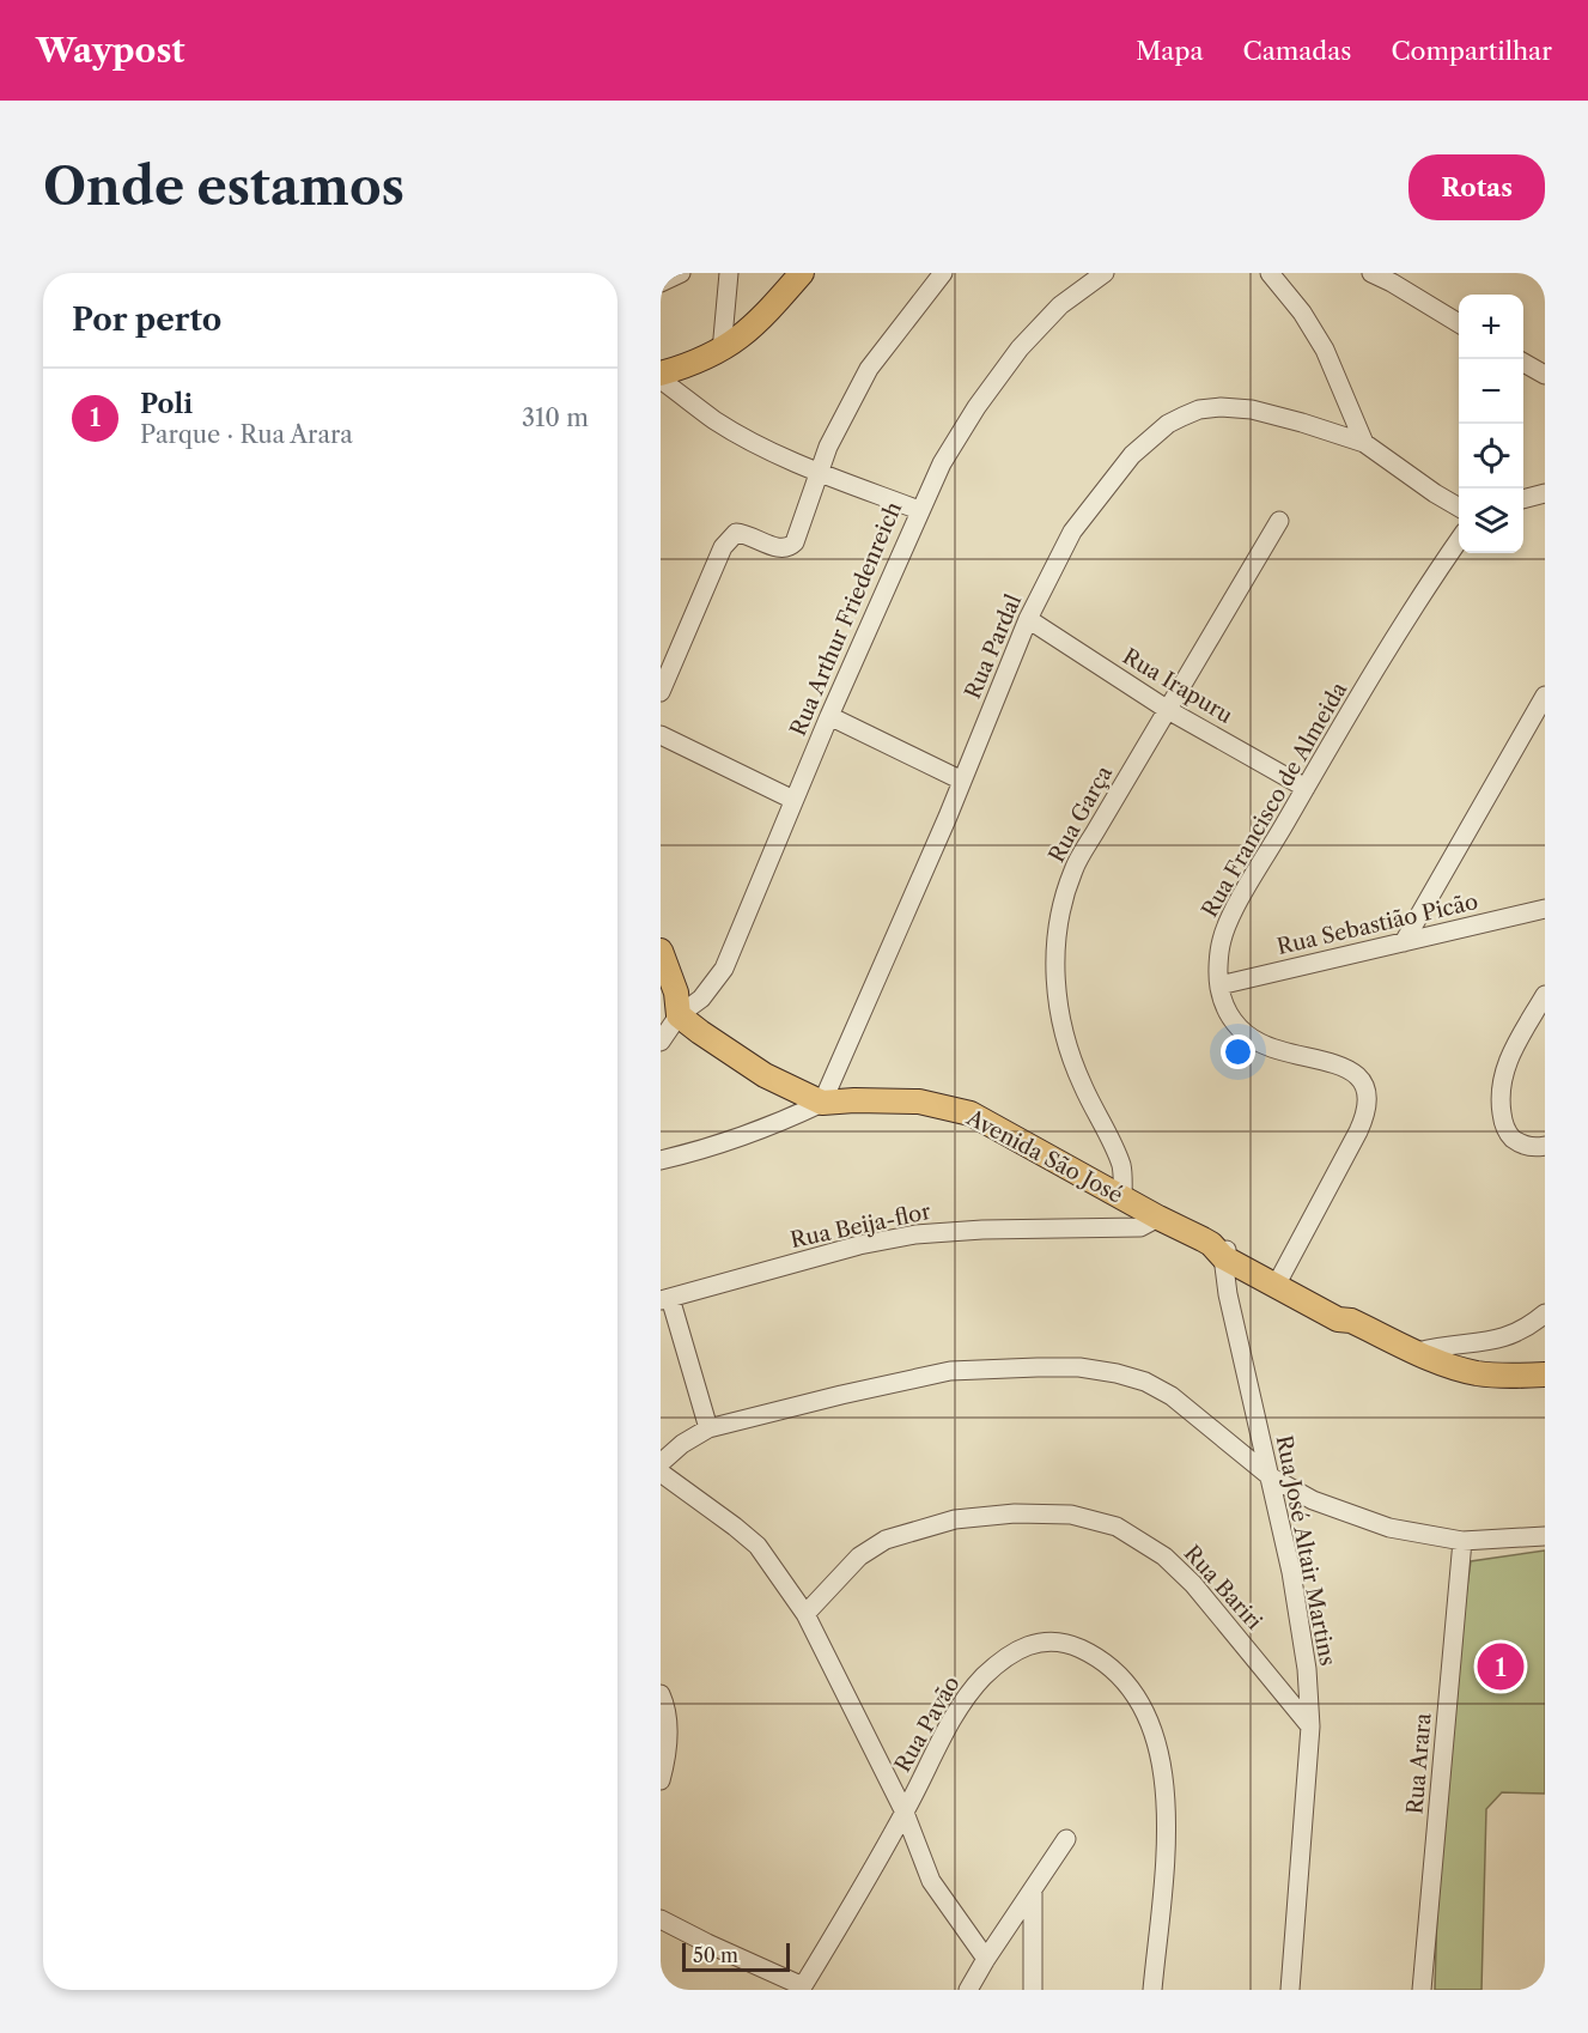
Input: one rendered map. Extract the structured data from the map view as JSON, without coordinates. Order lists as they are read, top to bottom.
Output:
{
  "streets": {
    "main road": ["Avenida São José"],
    "street": [
      "Rua Arthur Friedenreich",
      "Rua Pardal",
      "Rua Irapuru",
      "Rua Francisco de Almeida",
      "Rua Garça",
      "Rua Sebastião Picão",
      "Rua Beija-flor",
      "Rua José Altair Martins",
      "Rua Bariri",
      "Rua Pavão",
      "Rua Arara"
    ]
  },
  "crossings": [
    ["Rua Arthur Friedenreich", "Avenida São José"],
    ["Rua Pardal", "Rua Irapuru"],
    ["Rua Pardal", "Rua Francisco de Almeida"],
    ["Rua Pardal", "Avenida São José"],
    ["Rua Irapuru", "Rua Francisco de Almeida"],
    ["Rua Irapuru", "Rua Garça"],
    ["Rua Francisco de Almeida", "Rua Sebastião Picão"],
    ["Rua Francisco de Almeida", "Avenida São José"],
    ["Rua Garça", "Avenida São José"],
    ["Avenida São José", "Rua Beija-flor"],
    ["Avenida São José", "Rua José Altair Martins"],
    ["Rua José Altair Martins", "Rua Bariri"]
  ],
  "scale_bar": "50 m",
  "page": {
    "header": "Waypost",
    "nav": ["Mapa", "Camadas", "Compartilhar"],
    "buttons": "Rotas",
    "title": "Onde estamos",
    "heading": "Por perto",
    "map_buttons": ["+", "−"],
    "list": [
      {
        "mark": "1",
        "name": "Poli",
        "note": "Parque · Rua Arara",
        "value": "310 m"
      }
    ],
    "pins": "1",
    "scale": "50 m"
  }
}
